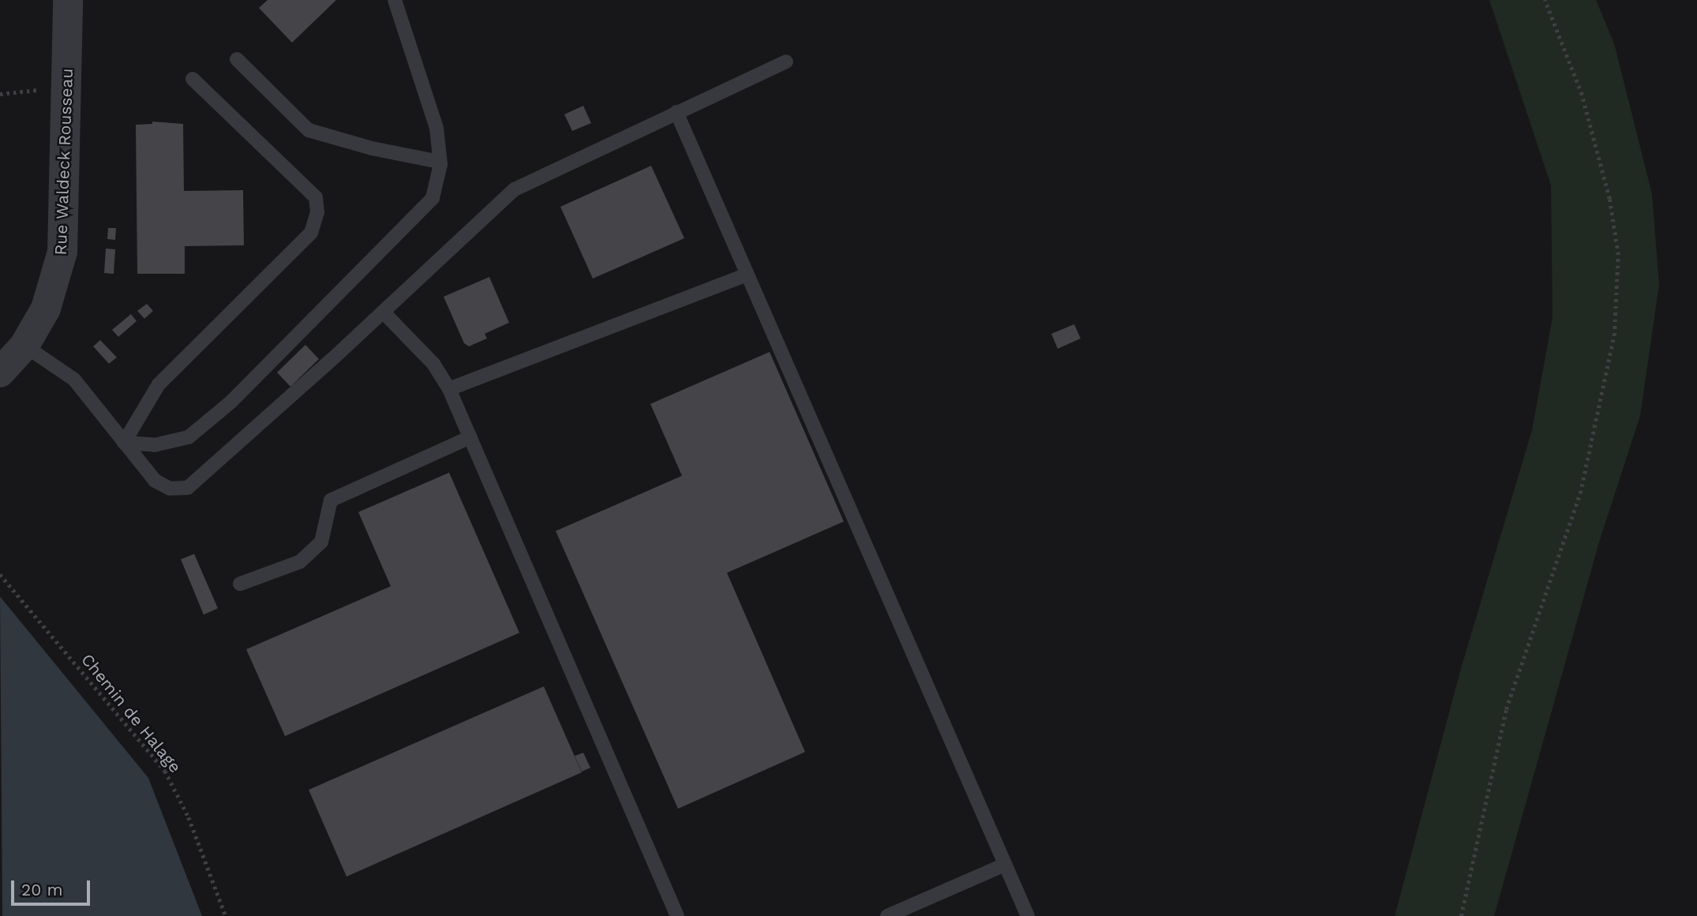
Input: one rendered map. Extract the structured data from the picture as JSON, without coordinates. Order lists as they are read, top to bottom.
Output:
{
  "streets": {
    "street": ["Rue Waldeck Rousseau"],
    "path": ["Chemin de Halage"]
  },
  "scale_bar": "20 m"
}
